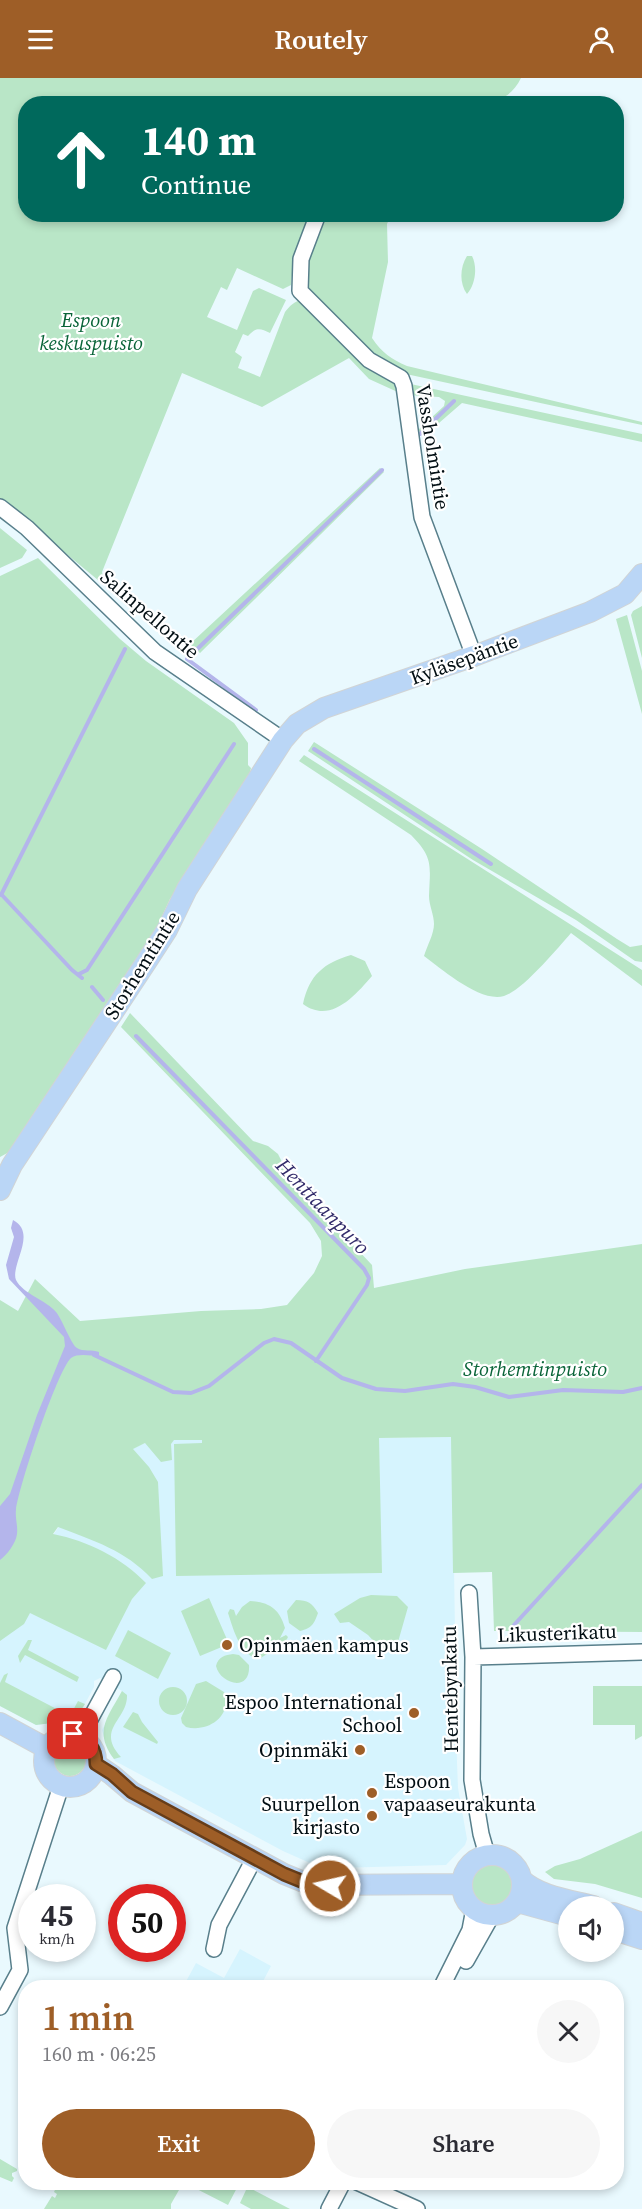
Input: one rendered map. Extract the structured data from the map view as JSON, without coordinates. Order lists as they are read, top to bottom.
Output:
{
  "streets": {
    "main road": ["Kyläsepäntie", "Storhemtintie"],
    "street": [
      "Vassholmintie",
      "Salinpellontie",
      "Likusterikatu",
      "Hentebynkatu"
    ]
  },
  "crossings": [
    ["Vassholmintie", "Kyläsepäntie"],
    ["Salinpellontie", "Kyläsepäntie"],
    ["Salinpellontie", "Storhemtintie"],
    ["Kyläsepäntie", "Storhemtintie"],
    ["Likusterikatu", "Hentebynkatu"]
  ],
  "water": ["Henttaanpuro"],
  "parks": ["Espoon keskuspuisto", "Storhemtinpuisto"],
  "places": [
    "Opinmäen kampus",
    "Espoo International School",
    "Opinmäki",
    "Espoon vapaaseurakunta",
    "Suurpellon kirjasto"
  ],
  "page": {
    "header": "Routely",
    "turn": ["140 m", "Continue"],
    "speed": "45 km/h",
    "limit": "50",
    "heading": ["1 min", "160 m · 06:25"],
    "buttons": ["Exit", "Share"]
  }
}
